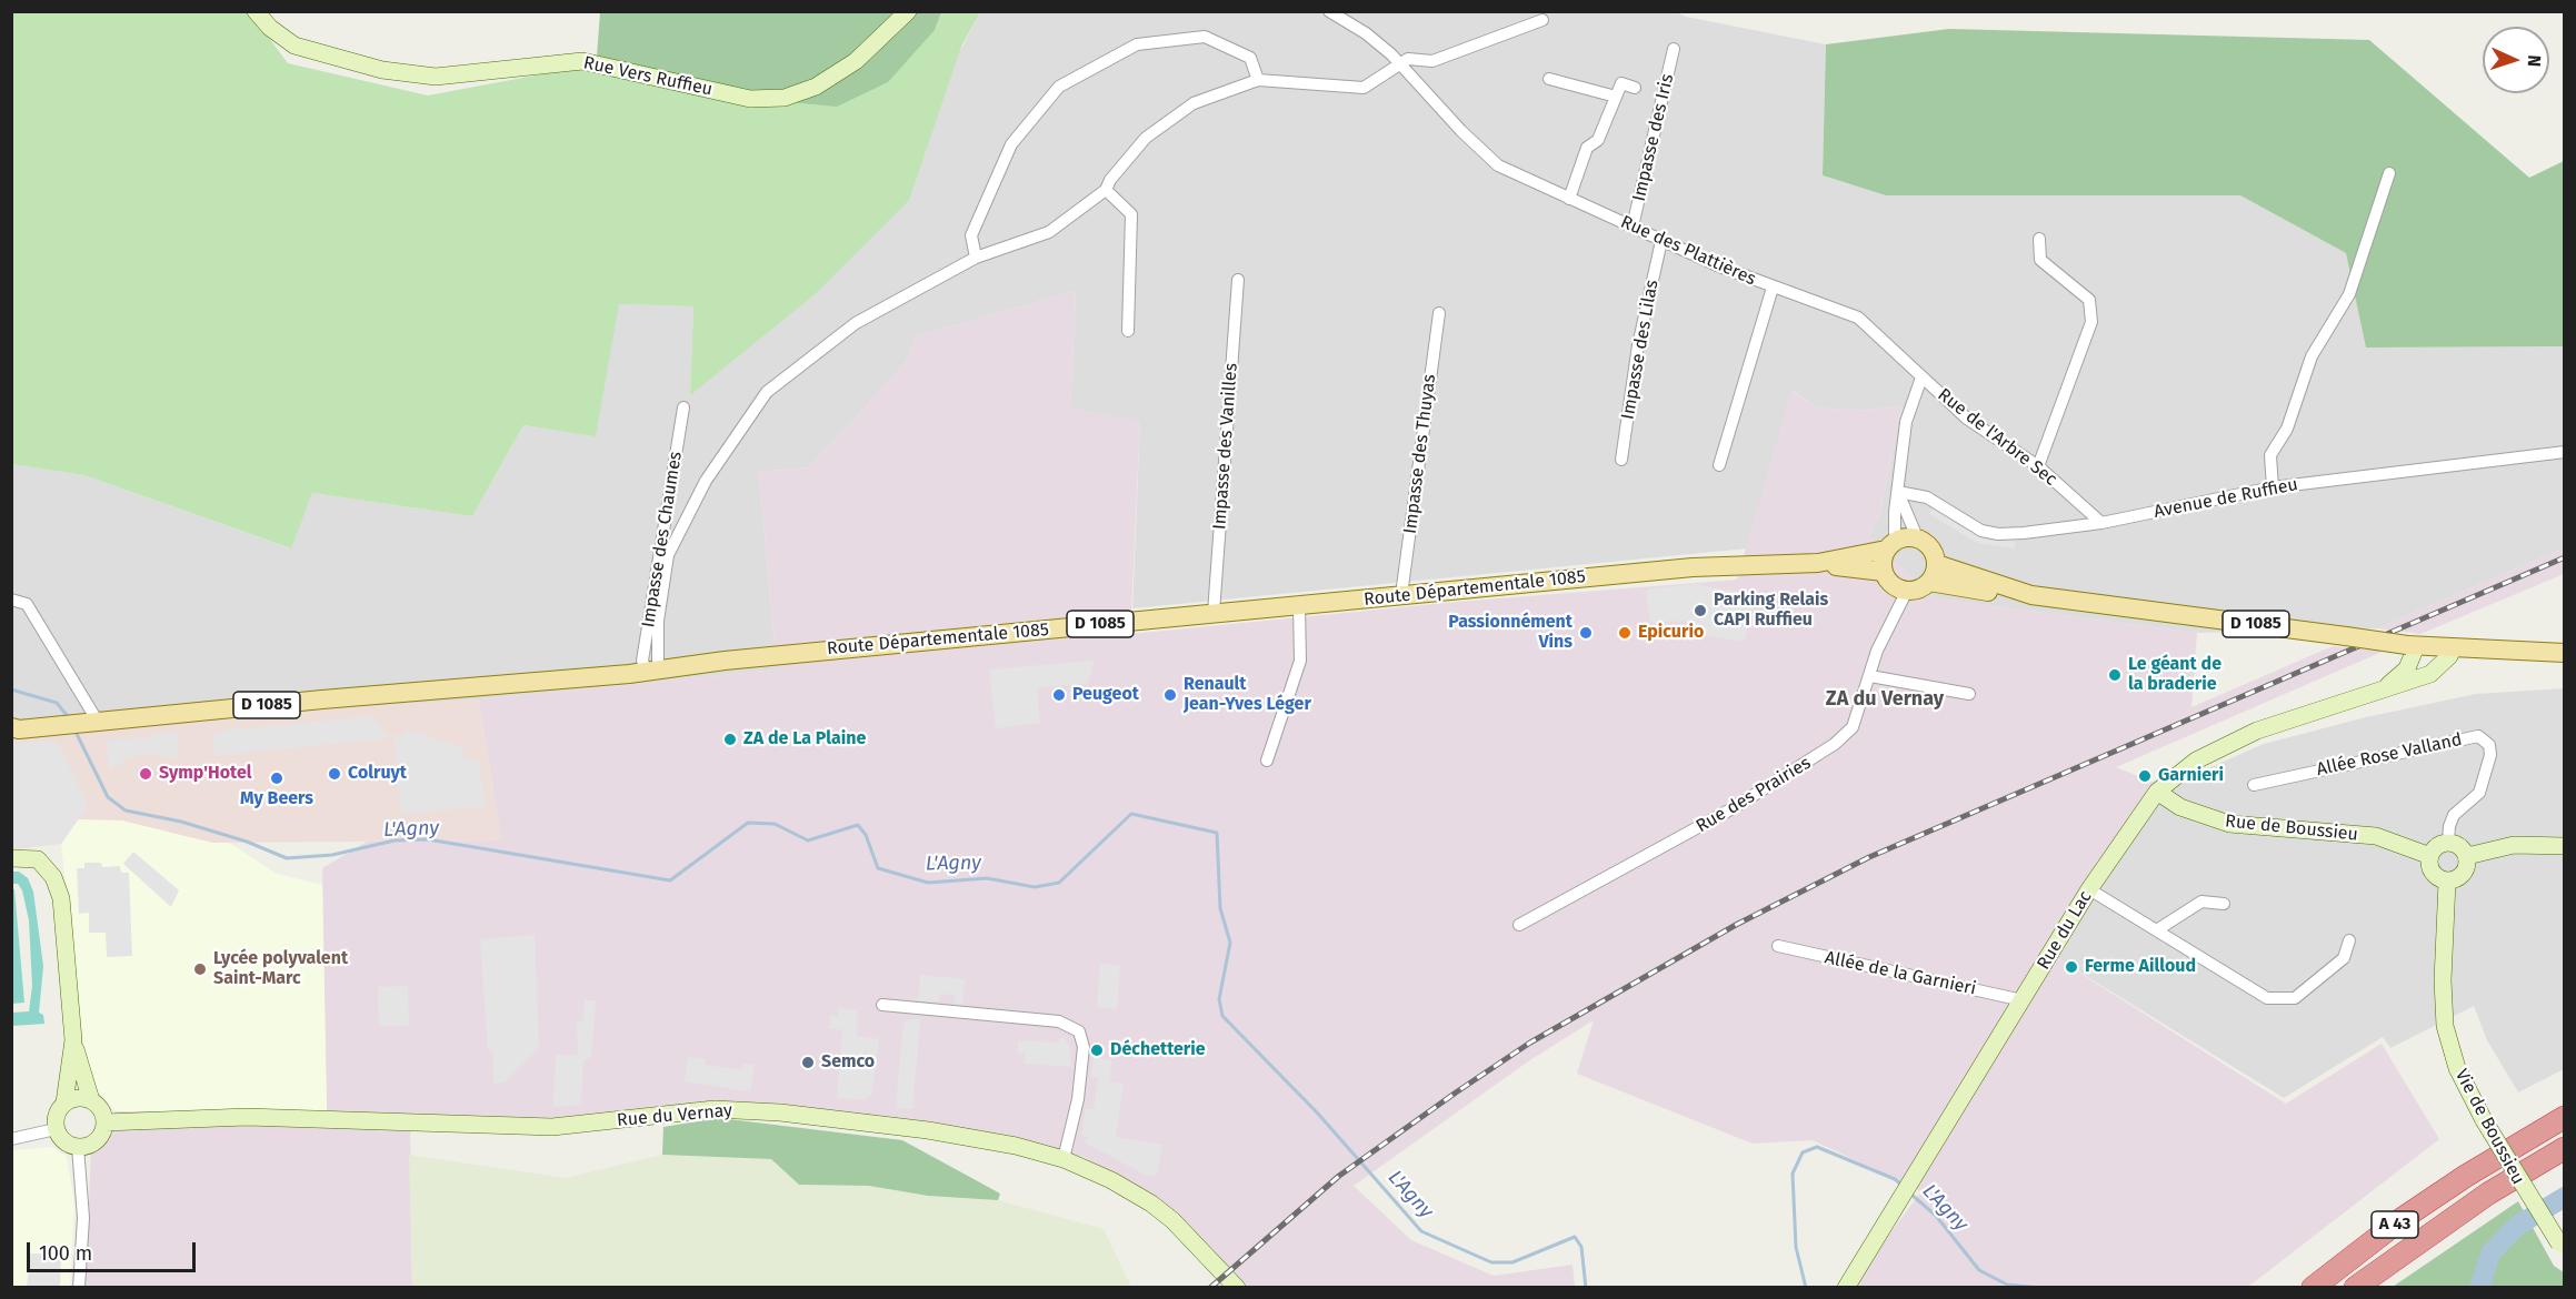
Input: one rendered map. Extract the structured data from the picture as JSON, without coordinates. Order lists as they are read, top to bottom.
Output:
{
  "streets": {
    "highway": ["A 43"],
    "main road": ["Route Départementale 1085", "D 1085"],
    "street": [
      "Rue Vers Ruffieu",
      "Impasse des Iris",
      "Rue des Plattières",
      "Impasse des Lilas",
      "Rue de l'Arbre Sec",
      "Impasse des Vanilles",
      "Impasse des Thuyas",
      "Avenue de Ruffieu",
      "Impasse des Chaumes",
      "Allée Rose Valland",
      "Rue des Prairies",
      "Rue de Boussieu",
      "Rue du Lac",
      "Allée de la Garnieri",
      "Rue du Vernay",
      "Vie de Boussieu"
    ]
  },
  "crossings": [
    ["Impasse des Iris", "Rue des Plattières"],
    ["Rue des Plattières", "Impasse des Lilas"],
    ["Rue des Plattières", "Rue de l'Arbre Sec"],
    ["Rue de l'Arbre Sec", "Avenue de Ruffieu"],
    ["Impasse des Vanilles", "Route Départementale 1085"],
    ["Impasse des Thuyas", "Route Départementale 1085"],
    ["Impasse des Chaumes", "Route Départementale 1085"],
    ["Route Départementale 1085", "D 1085"],
    ["D 1085", "Rue des Prairies"],
    ["D 1085", "Rue du Lac"],
    ["Allée Rose Valland", "Rue de Boussieu"],
    ["Allée Rose Valland", "Vie de Boussieu"],
    ["Rue de Boussieu", "Rue du Lac"],
    ["Rue de Boussieu", "Vie de Boussieu"],
    ["Rue du Lac", "Allée de la Garnieri"]
  ],
  "districts": ["ZA du Vernay"],
  "water": ["L'Agny"],
  "places": [
    "Parking Relais CAPI Ruffieu",
    "Passionnément Vins",
    "Epicurio",
    "Le géant de la braderie",
    "Peugeot",
    "Renault Jean-Yves Léger",
    "ZA de La Plaine",
    "Symp'Hotel",
    "Colruyt",
    "Garnieri",
    "My Beers",
    "Ferme Ailloud",
    "Lycée polyvalent Saint-Marc",
    "Déchetterie",
    "Semco"
  ],
  "scale_bar": "100 m",
  "north": "right"
}
